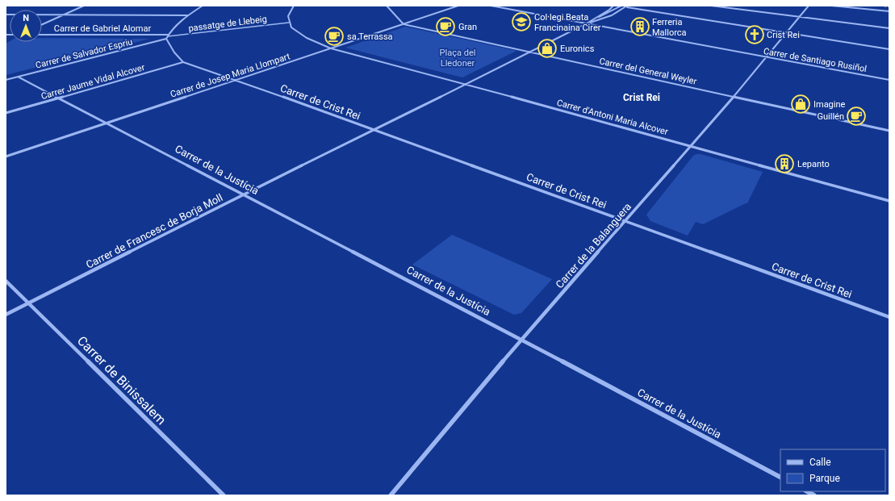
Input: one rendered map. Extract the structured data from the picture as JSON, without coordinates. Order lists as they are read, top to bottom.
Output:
{
  "streets": {
    "street": [
      "passatge de Llebeig",
      "Carrer de Gabriel Alomar",
      "Carrer de Salvador Espriu",
      "Carrer de Santiago Rusiñol",
      "Carrer del General Weyler",
      "Carrer de Josep Maria Llompart",
      "Carrer Jaume Vidal Alcover",
      "Carrer de Crist Rei",
      "Carrer d'Antoni Maria Alcover",
      "Carrer de la Justícia",
      "Carrer de Francesc de Borja Moll",
      "Carrer de la Balanguera",
      "Carrer de Binissalem"
    ]
  },
  "crossings": [
    ["passatge de Llebeig", "Carrer de Gabriel Alomar"],
    ["passatge de Llebeig", "Carrer d'Antoni Maria Alcover"],
    ["Carrer de Salvador Espriu", "Carrer de la Justícia"],
    ["Carrer de Santiago Rusiñol", "Carrer de Francesc de Borja Moll"],
    ["Carrer de Santiago Rusiñol", "Carrer de la Balanguera"],
    ["Carrer del General Weyler", "Carrer de Josep Maria Llompart"],
    ["Carrer del General Weyler", "Carrer de Francesc de Borja Moll"],
    ["Carrer del General Weyler", "Carrer de la Balanguera"],
    ["Carrer de Josep Maria Llompart", "Carrer de Crist Rei"],
    ["Carrer de Josep Maria Llompart", "Carrer d'Antoni Maria Alcover"],
    ["Carrer de Josep Maria Llompart", "Carrer de la Justícia"],
    ["Carrer Jaume Vidal Alcover", "Carrer de Crist Rei"],
    ["Carrer Jaume Vidal Alcover", "Carrer de la Justícia"],
    ["Carrer de Crist Rei", "Carrer de Francesc de Borja Moll"],
    ["Carrer de Crist Rei", "Carrer de la Balanguera"],
    ["Carrer d'Antoni Maria Alcover", "Carrer de Francesc de Borja Moll"],
    ["Carrer d'Antoni Maria Alcover", "Carrer de la Balanguera"],
    ["Carrer de la Justícia", "Carrer de Francesc de Borja Moll"],
    ["Carrer de la Justícia", "Carrer de la Balanguera"],
    ["Carrer de Francesc de Borja Moll", "Carrer de Binissalem"]
  ],
  "districts": ["Crist Rei"],
  "parks": ["Plaça del Lledoner"],
  "places": {
    "school or university": ["Col·legi Beata Francinaina Cirer"],
    "cafe": ["Gran", "sa Terrassa", "Guillén"],
    "building": ["Ferreria Mallorca", "Lepanto"],
    "church": ["Crist Rei"],
    "shop": ["Euronics", "Imagine"]
  },
  "legend": ["Calle", "Parque"],
  "north": "top"
}
